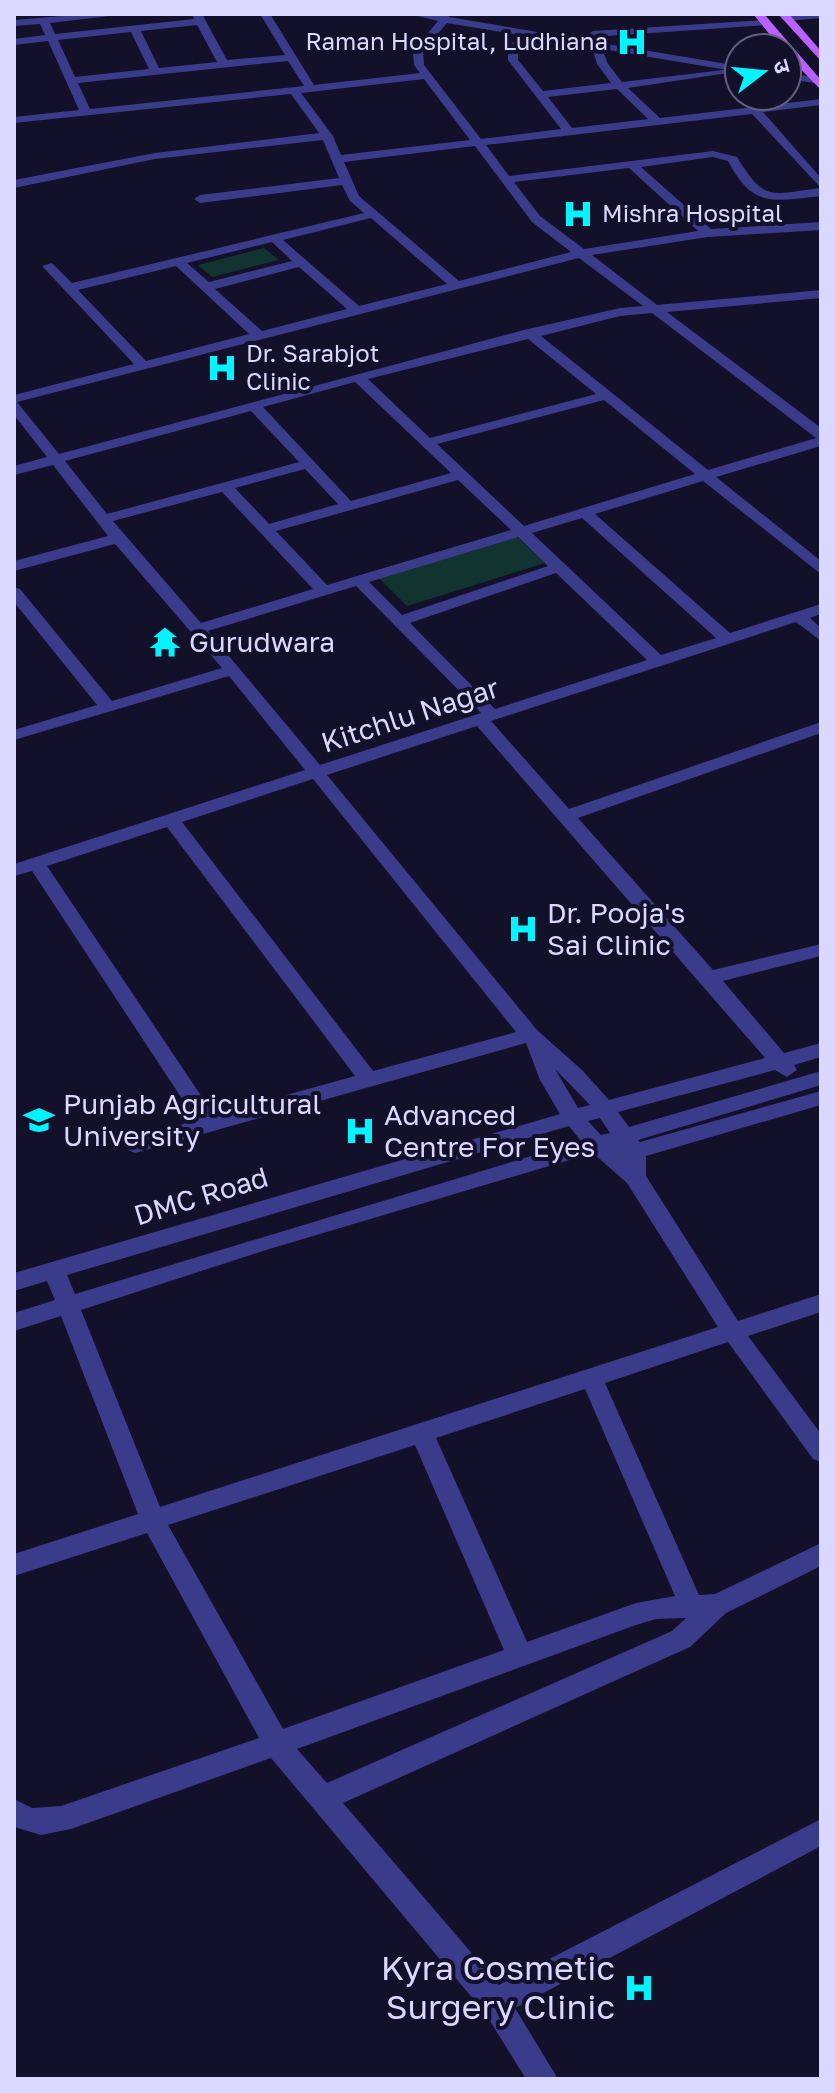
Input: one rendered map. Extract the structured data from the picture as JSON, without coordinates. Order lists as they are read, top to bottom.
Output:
{
  "streets": {
    "street": ["Kitchlu Nagar", "DMC Road"]
  },
  "places": {
    "hospital": [
      "Raman Hospital, Ludhiana",
      "Mishra Hospital",
      "Dr. Sarabjot Clinic",
      "Dr. Pooja's Sai Clinic",
      "Advanced Centre For Eyes",
      "Kyra Cosmetic Surgery Clinic"
    ],
    "temple": ["Gurudwara"],
    "school or university": ["Punjab Agricultural University"]
  },
  "north": "right"
}
